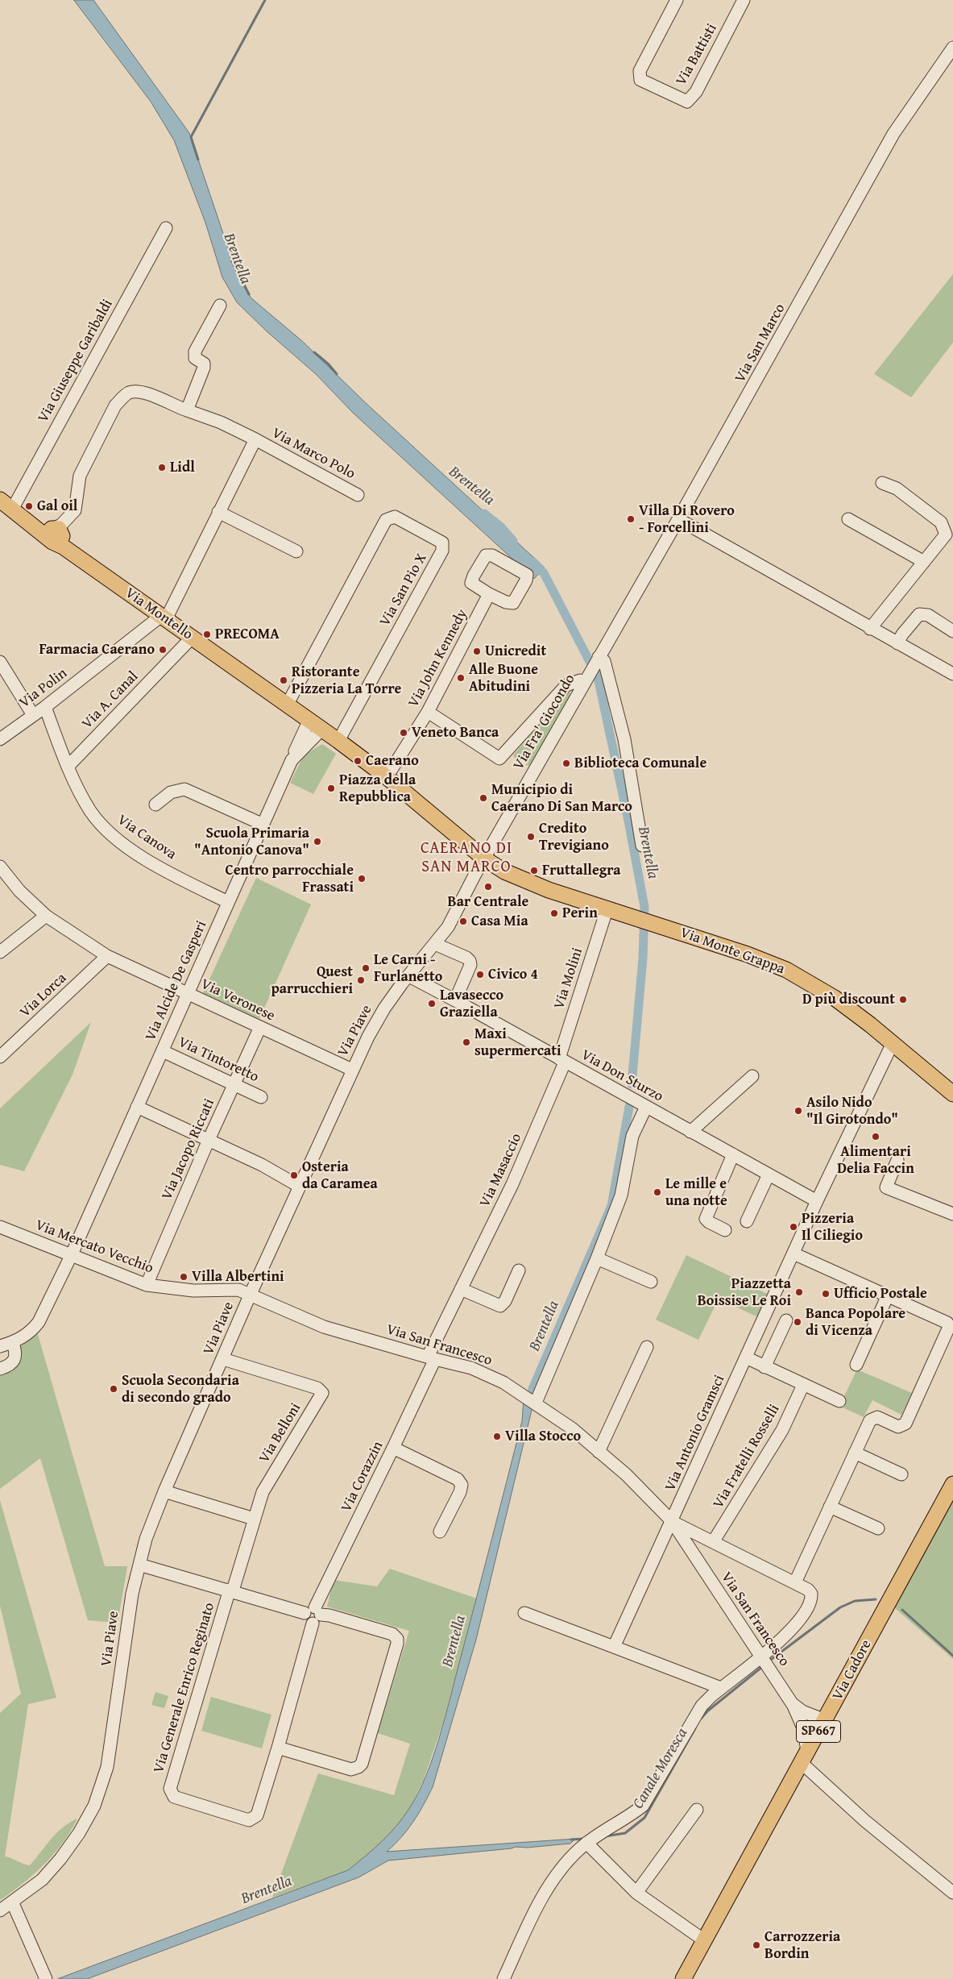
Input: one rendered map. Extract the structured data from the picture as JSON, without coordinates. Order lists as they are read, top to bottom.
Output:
{
  "streets": {
    "main road": [
      "Via Montello",
      "Via Monte Grappa",
      "Via Cadore",
      "SP667"
    ],
    "street": [
      "Via Battisti",
      "Via San Marco",
      "Via Giuseppe Garibaldi",
      "Via Marco Polo",
      "Via San Pio X",
      "Via John Kennedy",
      "Via Polin",
      "Via A. Canal",
      "Via Fra' Giocondo",
      "Via Canova",
      "Via Molini",
      "Via Alcide De Gasperi",
      "Via Lorca",
      "Via Veronese",
      "Via Piave",
      "Via Tintoretto",
      "Via Don Sturzo",
      "Via Jacopo Riccati",
      "Via Masaccio",
      "Via Mercato Vecchio",
      "Via San Francesco",
      "Via Belloni",
      "Via Antonio Gramsci",
      "Via Fratelli Rosselli",
      "Via Corazzin",
      "Via Generale Enrico Reginato"
    ]
  },
  "crossings": [
    ["Via San Marco", "Via Fra' Giocondo"],
    ["Via Giuseppe Garibaldi", "Via Montello"],
    ["Via Marco Polo", "Via Montello"],
    ["Via Marco Polo", "Via Polin"],
    ["Via San Pio X", "Via Montello"],
    ["Via Montello", "Via John Kennedy"],
    ["Via Montello", "Via Polin"],
    ["Via Montello", "Via A. Canal"],
    ["Via Montello", "Via Fra' Giocondo"],
    ["Via Montello", "Via Monte Grappa"],
    ["Via Montello", "Via Alcide De Gasperi"],
    ["Via Montello", "Via Piave"],
    ["Via Polin", "Via Canova"],
    ["Via A. Canal", "Via Canova"],
    ["Via Fra' Giocondo", "Via Monte Grappa"],
    ["Via Fra' Giocondo", "Via Piave"],
    ["Via Canova", "Via Alcide De Gasperi"],
    ["Via Monte Grappa", "Via Molini"],
    ["Via Monte Grappa", "Via Piave"],
    ["Via Monte Grappa", "Via Antonio Gramsci"],
    ["Via Molini", "Via Don Sturzo"],
    ["Via Molini", "Via Masaccio"],
    ["Via Alcide De Gasperi", "Via Veronese"],
    ["Via Alcide De Gasperi", "Via Tintoretto"],
    ["Via Alcide De Gasperi", "Via Mercato Vecchio"],
    ["Via Lorca", "Via Veronese"],
    ["Via Veronese", "Via Piave"],
    ["Via Veronese", "Via Jacopo Riccati"],
    ["Via Piave", "Via Don Sturzo"],
    ["Via Piave", "Via Mercato Vecchio"],
    ["Via Piave", "Via San Francesco"],
    ["Via Piave", "Via Belloni"],
    ["Via Piave", "Via Generale Enrico Reginato"],
    ["Via Tintoretto", "Via Jacopo Riccati"],
    ["Via Don Sturzo", "Via Masaccio"],
    ["Via Don Sturzo", "Via Antonio Gramsci"],
    ["Via Jacopo Riccati", "Via Mercato Vecchio"],
    ["Via Masaccio", "Via San Francesco"],
    ["Via Masaccio", "Via Corazzin"],
    ["Via Mercato Vecchio", "Via San Francesco"],
    ["Via San Francesco", "Via Antonio Gramsci"],
    ["Via San Francesco", "Via Corazzin"],
    ["Via San Francesco", "Via Cadore"],
    ["Via Belloni", "Via Generale Enrico Reginato"],
    ["Via Corazzin", "Via Generale Enrico Reginato"]
  ],
  "districts": ["CAERANO DI SAN MARCO"],
  "water": ["Brentella", "Canale Moresca"],
  "places": [
    "Lidl",
    "Gal oil",
    "Villa Di Rovero - Forcellini",
    "PRECOMA",
    "Farmacia Caerano",
    "Unicredit",
    "Alle Buone Abitudini",
    "Ristorante Pizzeria La Torre",
    "Veneto Banca",
    "Caerano",
    "Biblioteca Comunale",
    "Piazza della Repubblica",
    "Municipio di Caerano Di San Marco",
    "Credito Trevigiano",
    "Scuola Primaria \"Antonio Canova\"",
    "Fruttallegra",
    "Centro parrocchiale Frassati",
    "Bar Centrale",
    "Perin",
    "Casa Mia",
    "Le Carni - Furlanetto",
    "Civico 4",
    "Quest parrucchieri",
    "D più discount",
    "Lavasecco Graziella",
    "Maxi supermercati",
    "Asilo Nido \"Il Girotondo\"",
    "Alimentari Delia Faccin",
    "Osteria da Caramea",
    "Le mille e una notte",
    "Pizzeria Il Ciliegio",
    "Villa Albertini",
    "Piazzetta Boissise Le Roi",
    "Ufficio Postale",
    "Banca Popolare di Vicenza",
    "Scuola Secondaria di secondo grado",
    "Villa Stocco",
    "Carrozzeria Bordin"
  ]
}
